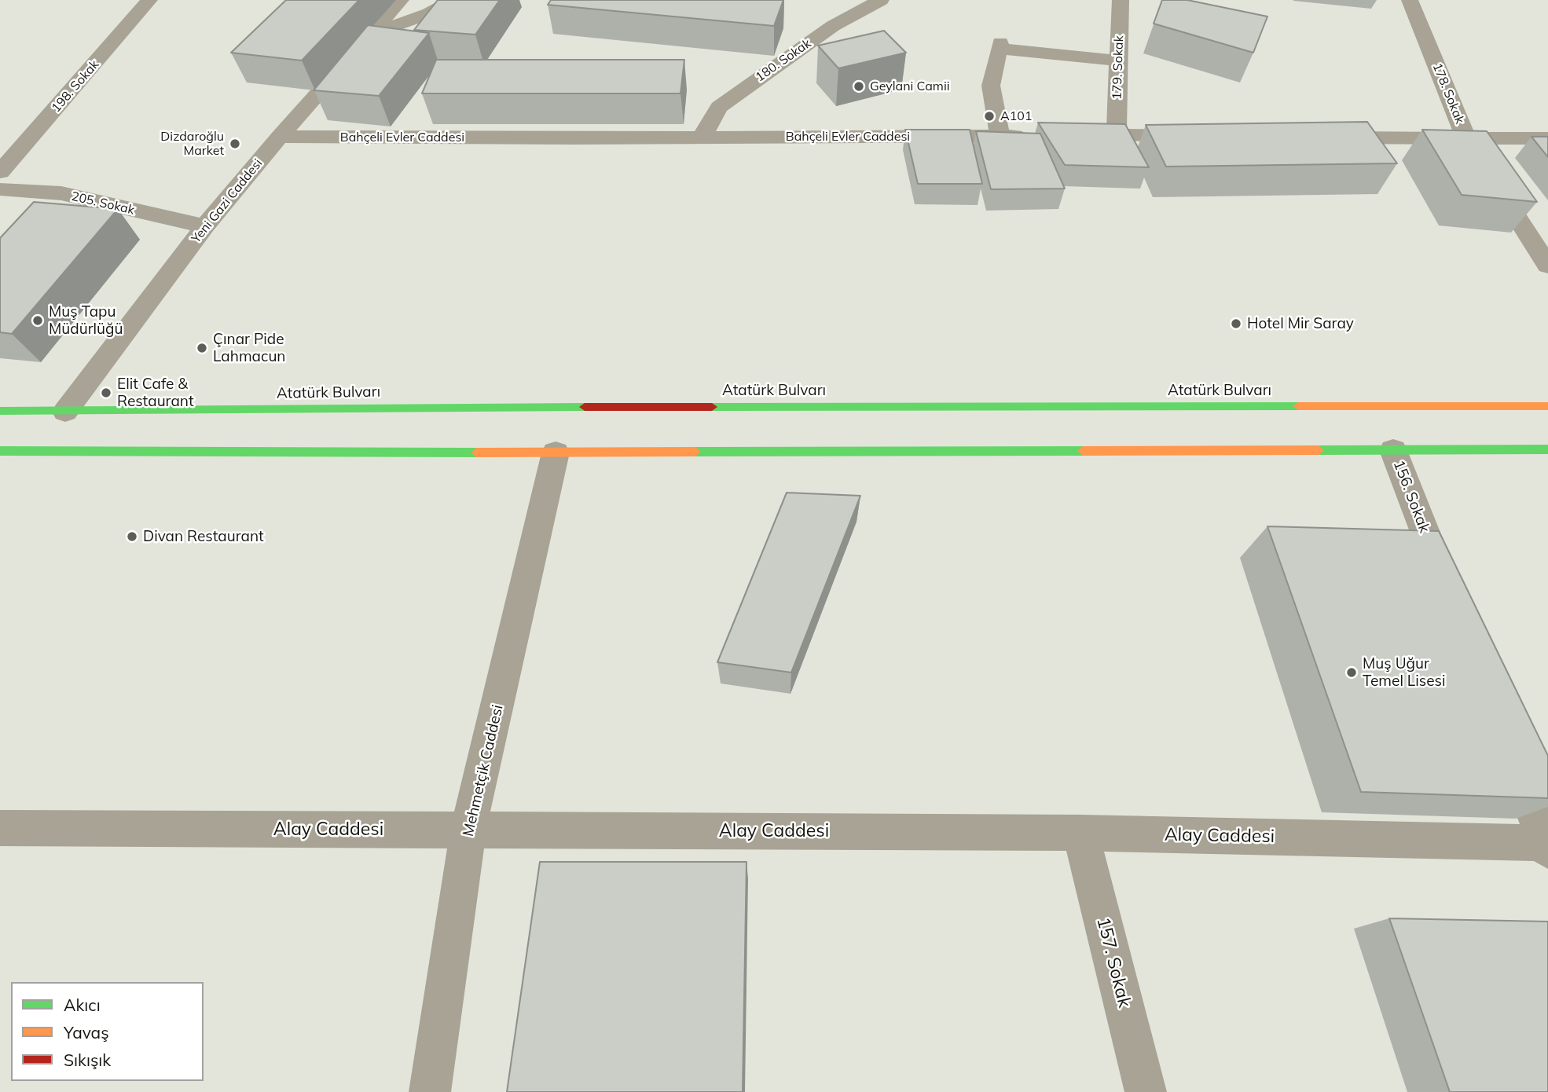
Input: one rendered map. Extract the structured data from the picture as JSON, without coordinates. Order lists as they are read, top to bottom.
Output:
{
  "streets": {
    "main road": ["Atatürk Bulvarı"],
    "street": [
      "180. Sokak",
      "179. Sokak",
      "198. Sokak",
      "178. Sokak",
      "Bahçeli Evler Caddesi",
      "Yeni Gazi Caddesi",
      "205. Sokak",
      "156. Sokak",
      "Mehmetçik Caddesi",
      "Alay Caddesi",
      "157. Sokak"
    ]
  },
  "crossings": [
    ["180. Sokak", "Bahçeli Evler Caddesi"],
    ["Bahçeli Evler Caddesi", "Yeni Gazi Caddesi"],
    ["Yeni Gazi Caddesi", "205. Sokak"],
    ["Yeni Gazi Caddesi", "Atatürk Bulvarı"],
    ["Mehmetçik Caddesi", "Alay Caddesi"],
    ["Alay Caddesi", "157. Sokak"]
  ],
  "places": [
    "Geylani Camii",
    "A101",
    "Dizdaroğlu Market",
    "Muş Tapu Müdürlüğü",
    "Hotel Mir Saray",
    "Çınar Pide Lahmacun",
    "Elit Cafe & Restaurant",
    "Divan Restaurant",
    "Muş Uğur Temel Lisesi"
  ],
  "legend": ["Akıcı", "Yavaş", "Sıkışık"]
}
